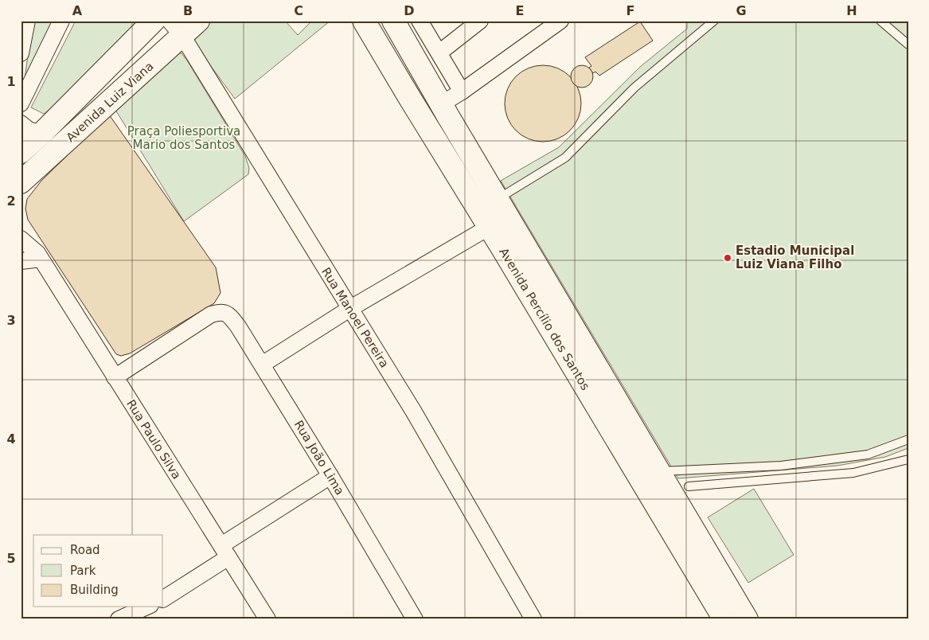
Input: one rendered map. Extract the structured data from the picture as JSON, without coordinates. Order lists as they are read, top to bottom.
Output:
{
  "streets": {
    "street": [
      "Avenida Luiz Viana",
      "Rua Manoel Pereira",
      "Avenida Percílio dos Santos",
      "Rua Paulo Silva",
      "Rua João Lima"
    ]
  },
  "crossings": [
    ["Avenida Luiz Viana", "Rua Manoel Pereira"],
    ["Rua Paulo Silva", "Rua João Lima"]
  ],
  "parks": ["Praça Poliesportiva Mario dos Santos"],
  "places": ["Estadio Municipal Luiz Viana Filho"],
  "legend": ["Road", "Park", "Building"],
  "grid": {
    "columns": [
      "A",
      "B",
      "C",
      "D",
      "E",
      "F",
      "G",
      "H"
    ],
    "rows": [
      "1",
      "2",
      "3",
      "4",
      "5"
    ]
  }
}
